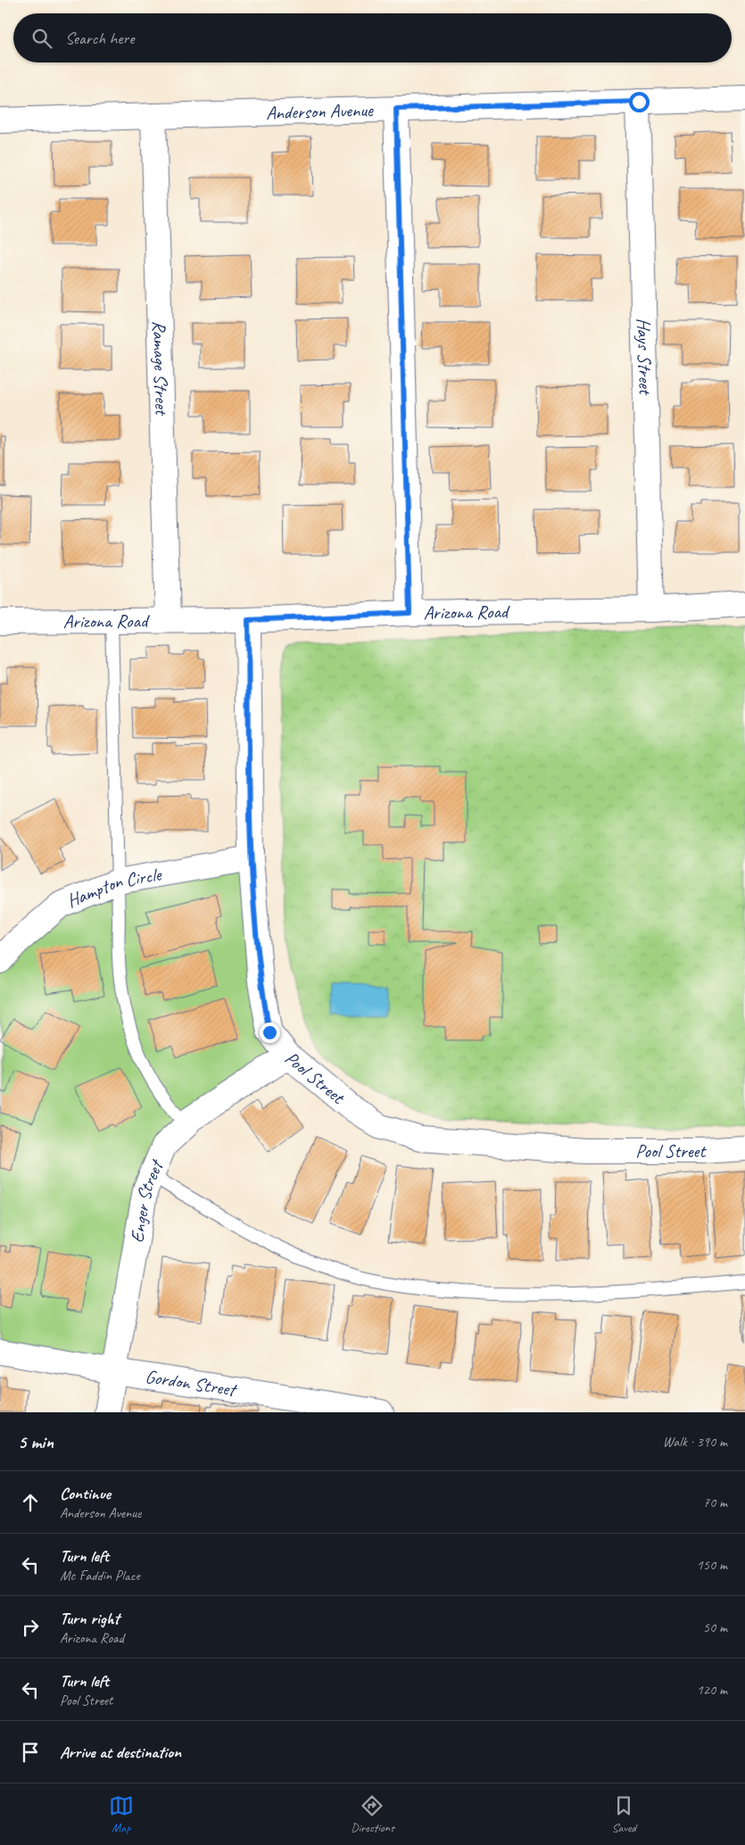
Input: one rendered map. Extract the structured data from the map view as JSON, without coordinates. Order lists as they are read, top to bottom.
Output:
{
  "streets": {
    "street": [
      "Anderson Avenue",
      "Hays Street",
      "Ramage Street",
      "Arizona Road",
      "Hampton Circle",
      "Pool Street",
      "Enger Street",
      "Gordon Street"
    ]
  },
  "crossings": [
    ["Anderson Avenue", "Hays Street"],
    ["Anderson Avenue", "Ramage Street"],
    ["Hays Street", "Arizona Road"],
    ["Ramage Street", "Arizona Road"],
    ["Arizona Road", "Pool Street"],
    ["Hampton Circle", "Pool Street"],
    ["Pool Street", "Enger Street"],
    ["Enger Street", "Gordon Street"]
  ],
  "page": {
    "search": "Search here",
    "heading": ["5 min", "Walk · 390 m"],
    "list": [
      ["Continue", "Anderson Avenue", "70 m"],
      ["Turn left", "Mc Faddin Place", "150 m"],
      ["Turn right", "Arizona Road", "50 m"],
      ["Turn left", "Pool Street", "120 m"],
      "Arrive at destination"
    ],
    "nav": ["Map", "Directions", "Saved"]
  }
}
